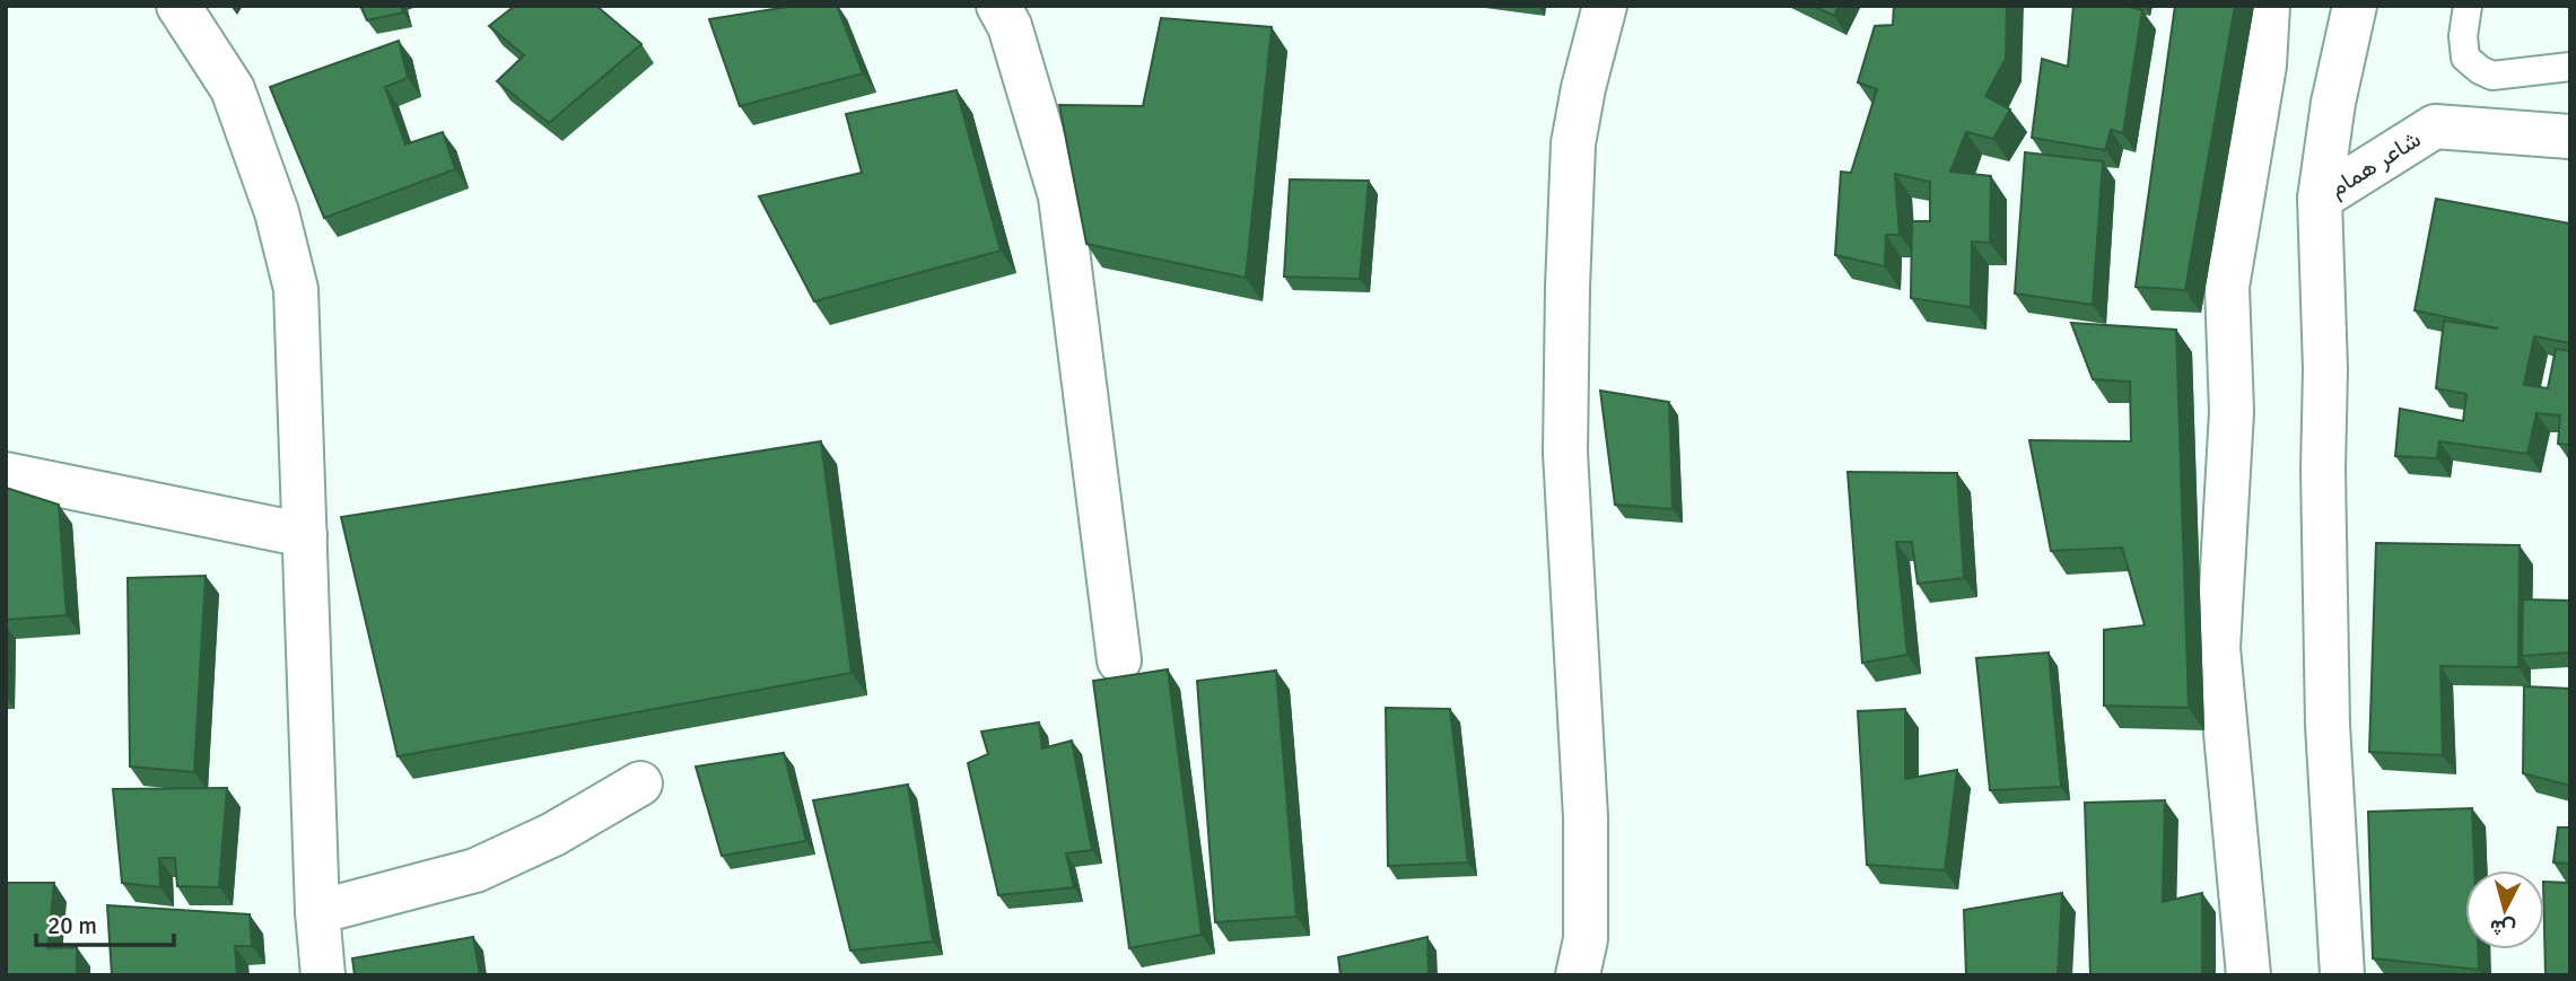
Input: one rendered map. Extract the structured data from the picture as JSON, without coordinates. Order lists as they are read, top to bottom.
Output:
{
  "streets": {
    "street": ["شاعر همام"]
  },
  "scale_bar": "20 m",
  "north": "bottom"
}
